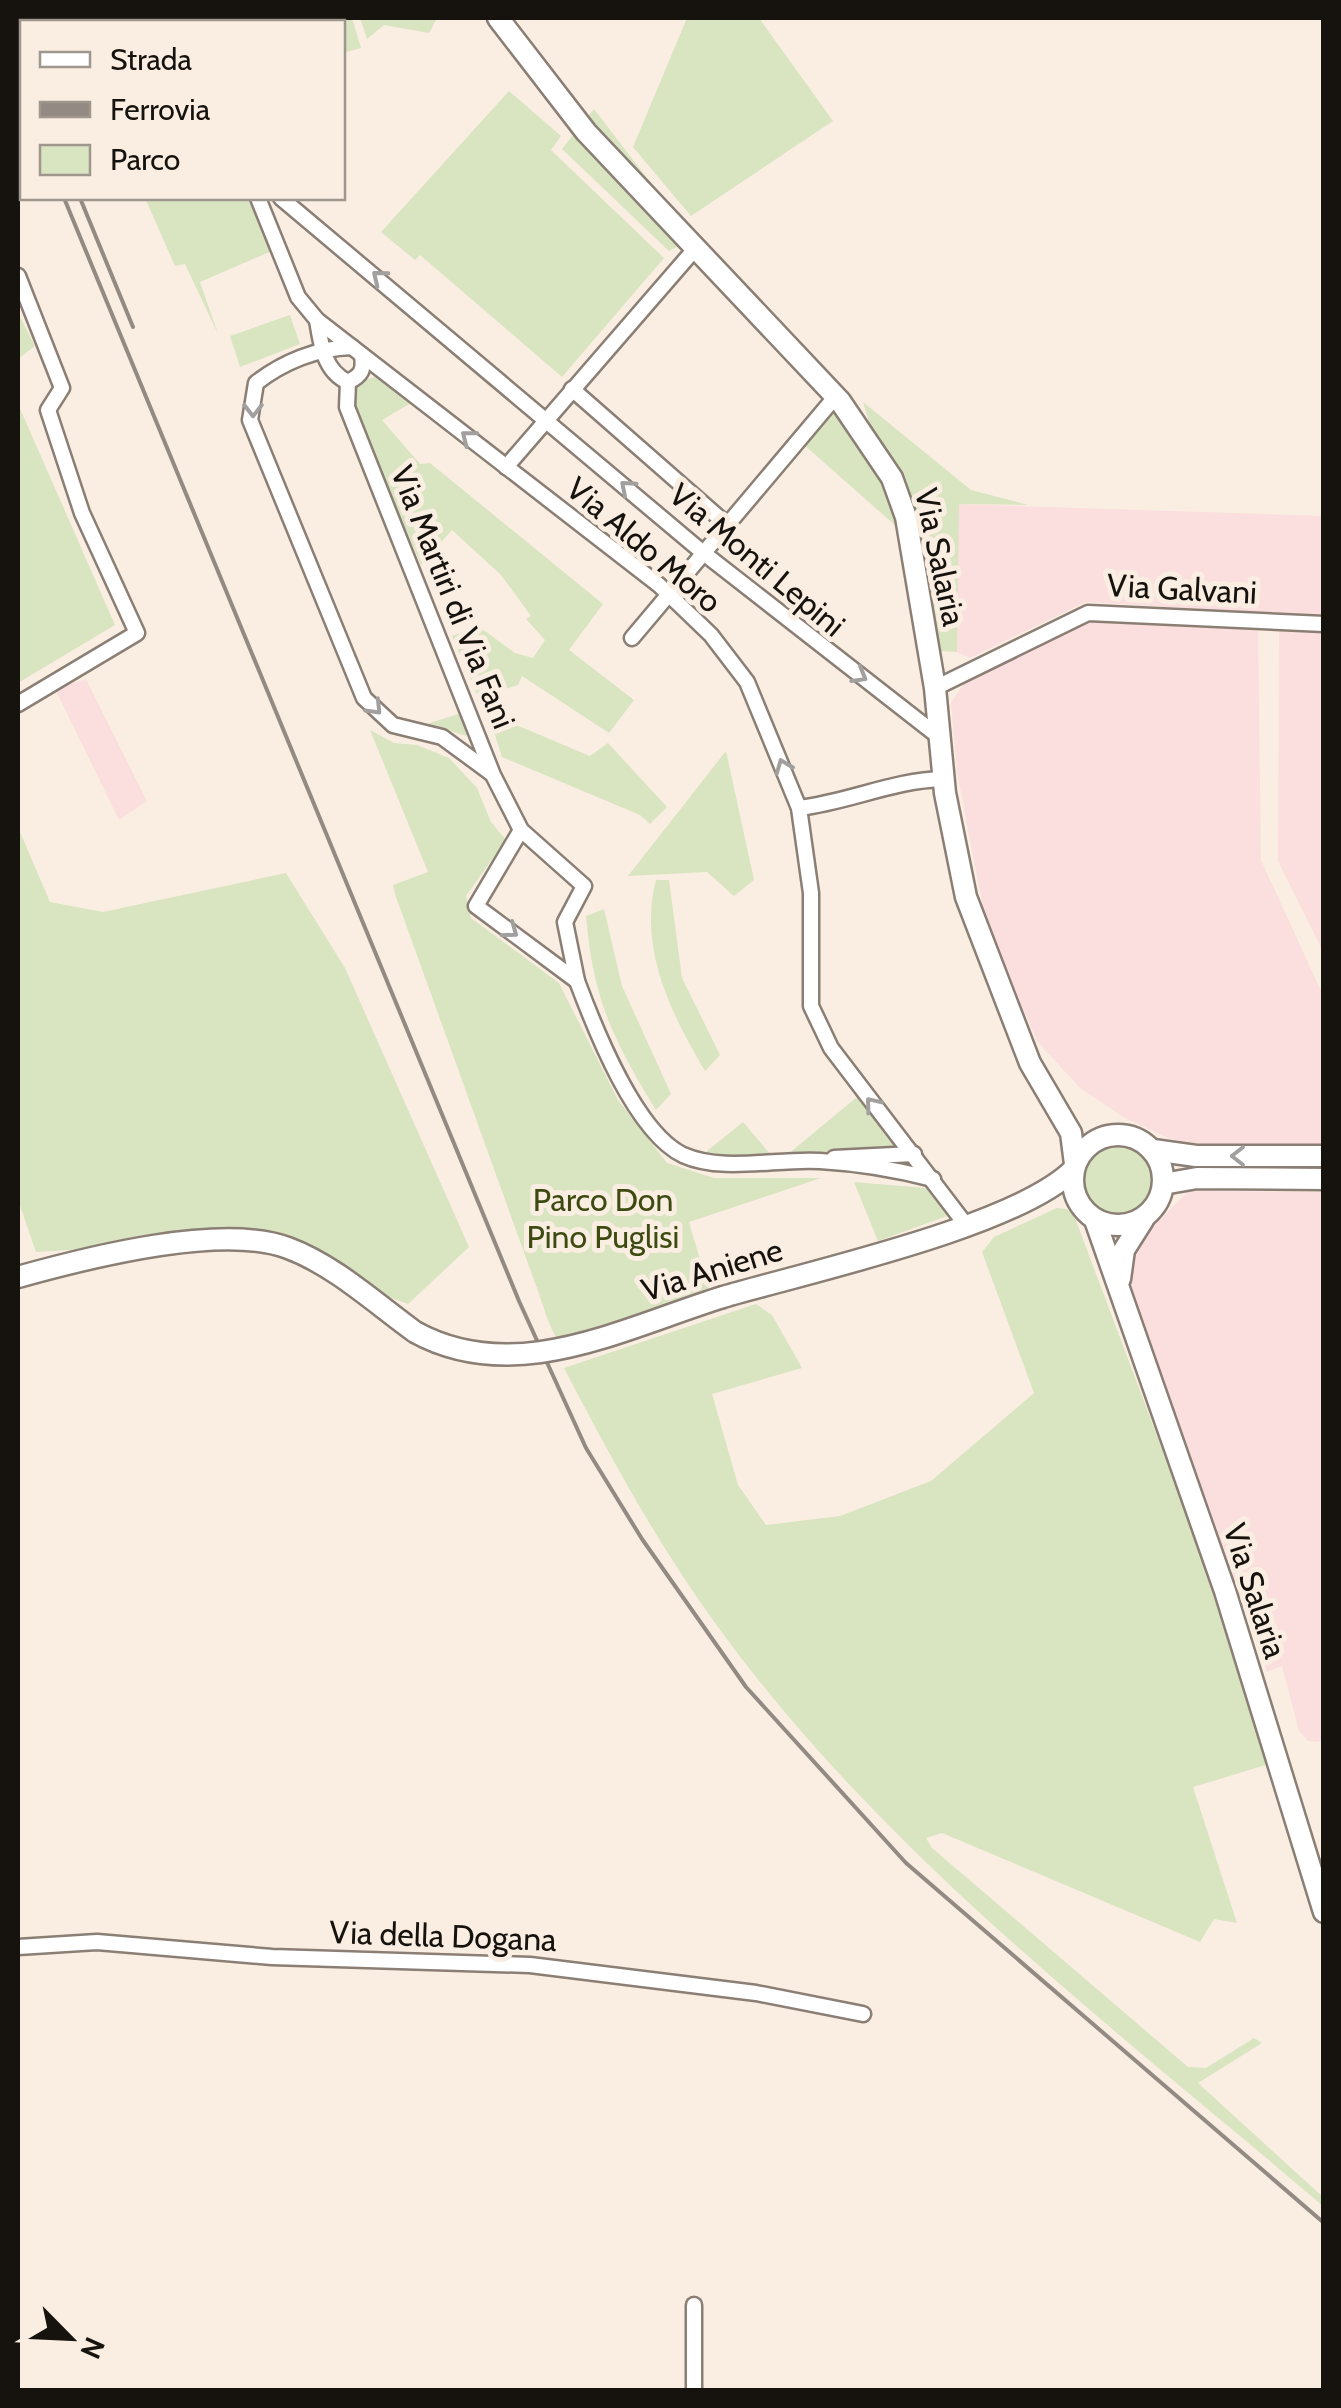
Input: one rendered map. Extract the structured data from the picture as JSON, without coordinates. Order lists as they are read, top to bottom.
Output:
{
  "streets": {
    "main road": ["Via Salaria", "Via Aniene"],
    "street": [
      "Via Aldo Moro",
      "Via Monti Lepini",
      "Via Galvani",
      "Via Martiri di Via Fani",
      "Via della Dogana"
    ]
  },
  "crossings": [
    ["Via Aldo Moro", "Via Aniene"],
    ["Via Salaria", "Via Monti Lepini"],
    ["Via Salaria", "Via Galvani"],
    ["Via Salaria", "Via Aniene"]
  ],
  "one_way": ["Via Aldo Moro"],
  "parks": ["Parco Don Pino Puglisi"],
  "legend": ["Strada", "Ferrovia", "Parco"],
  "north": "bottom right"
}
